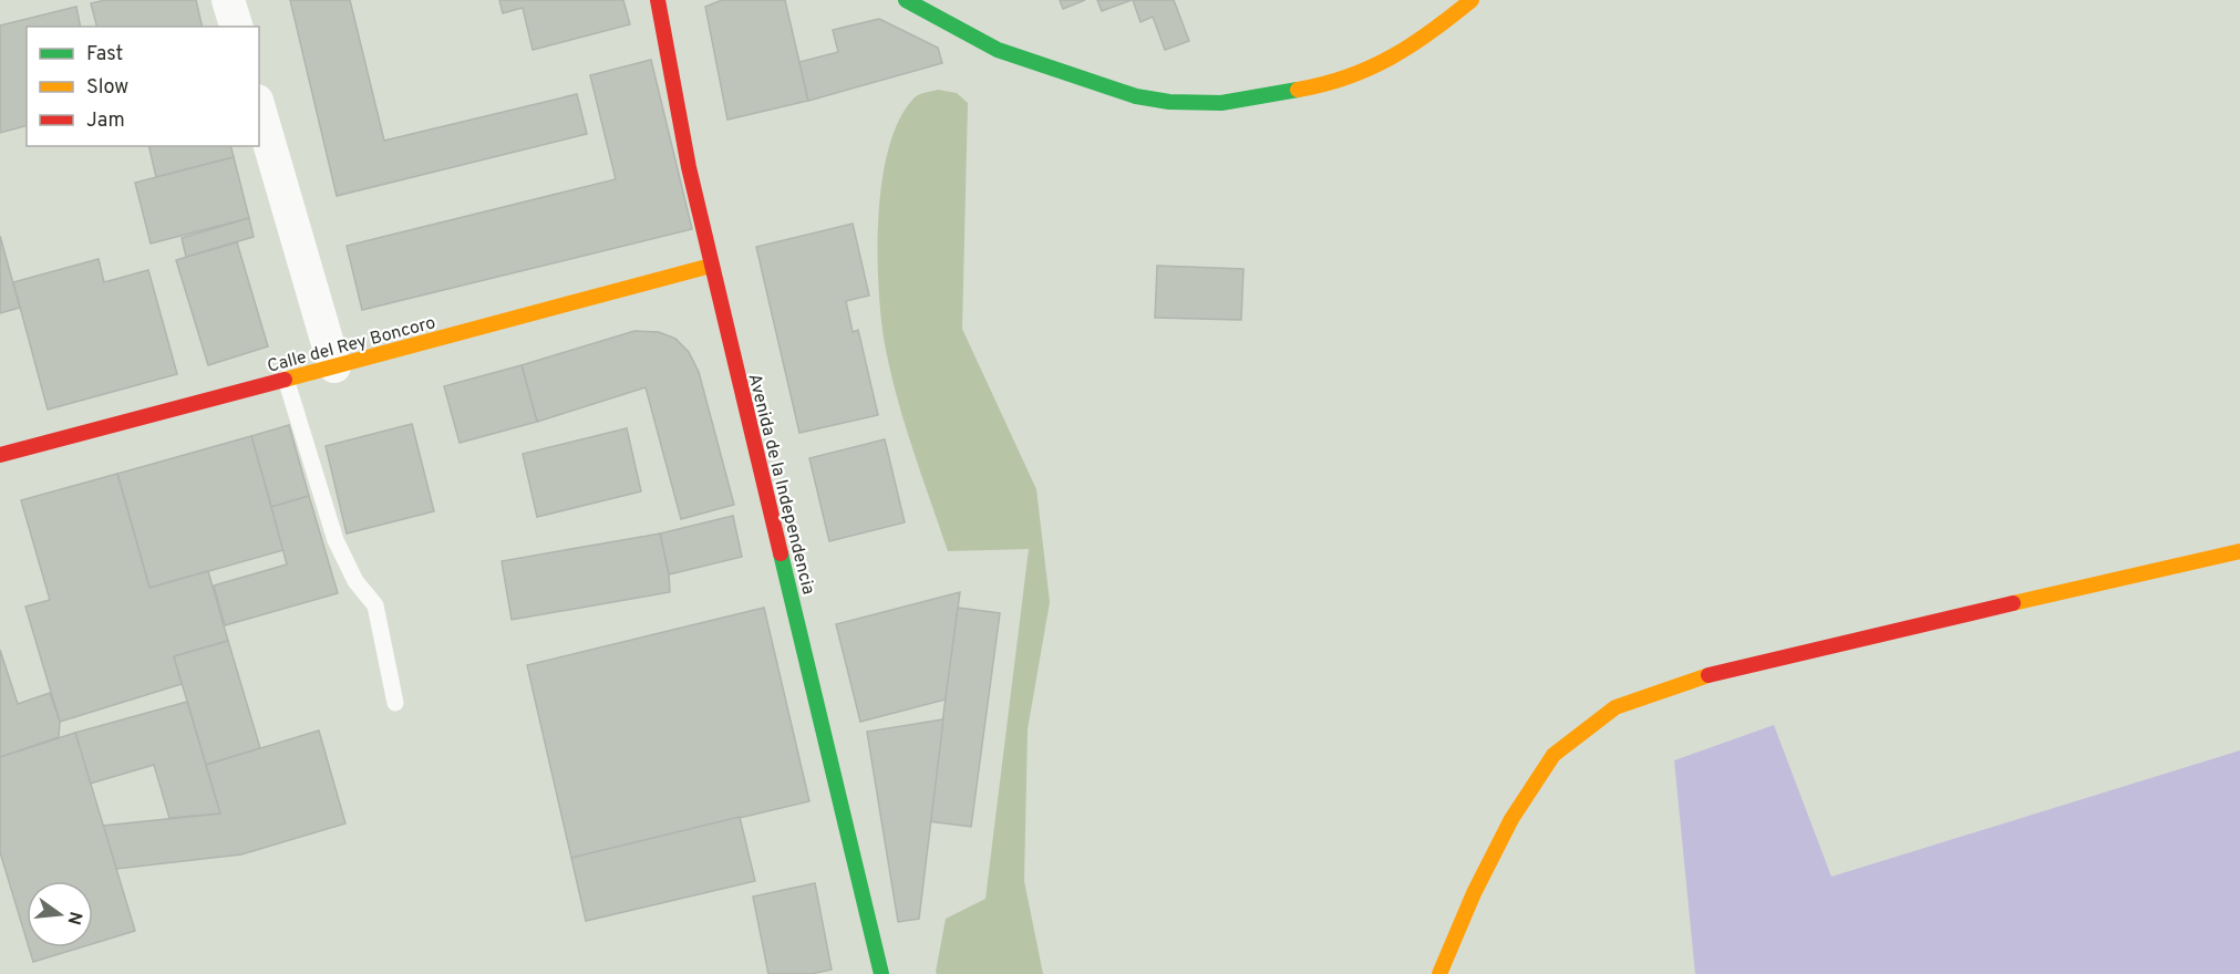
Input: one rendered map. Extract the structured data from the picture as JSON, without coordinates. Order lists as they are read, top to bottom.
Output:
{
  "streets": {
    "street": ["Calle del Rey Boncoro", "Avenida de la Independencia"]
  },
  "crossings": [
    ["Calle del Rey Boncoro", "Avenida de la Independencia"]
  ],
  "legend": ["Fast", "Slow", "Jam"],
  "north": "right"
}
